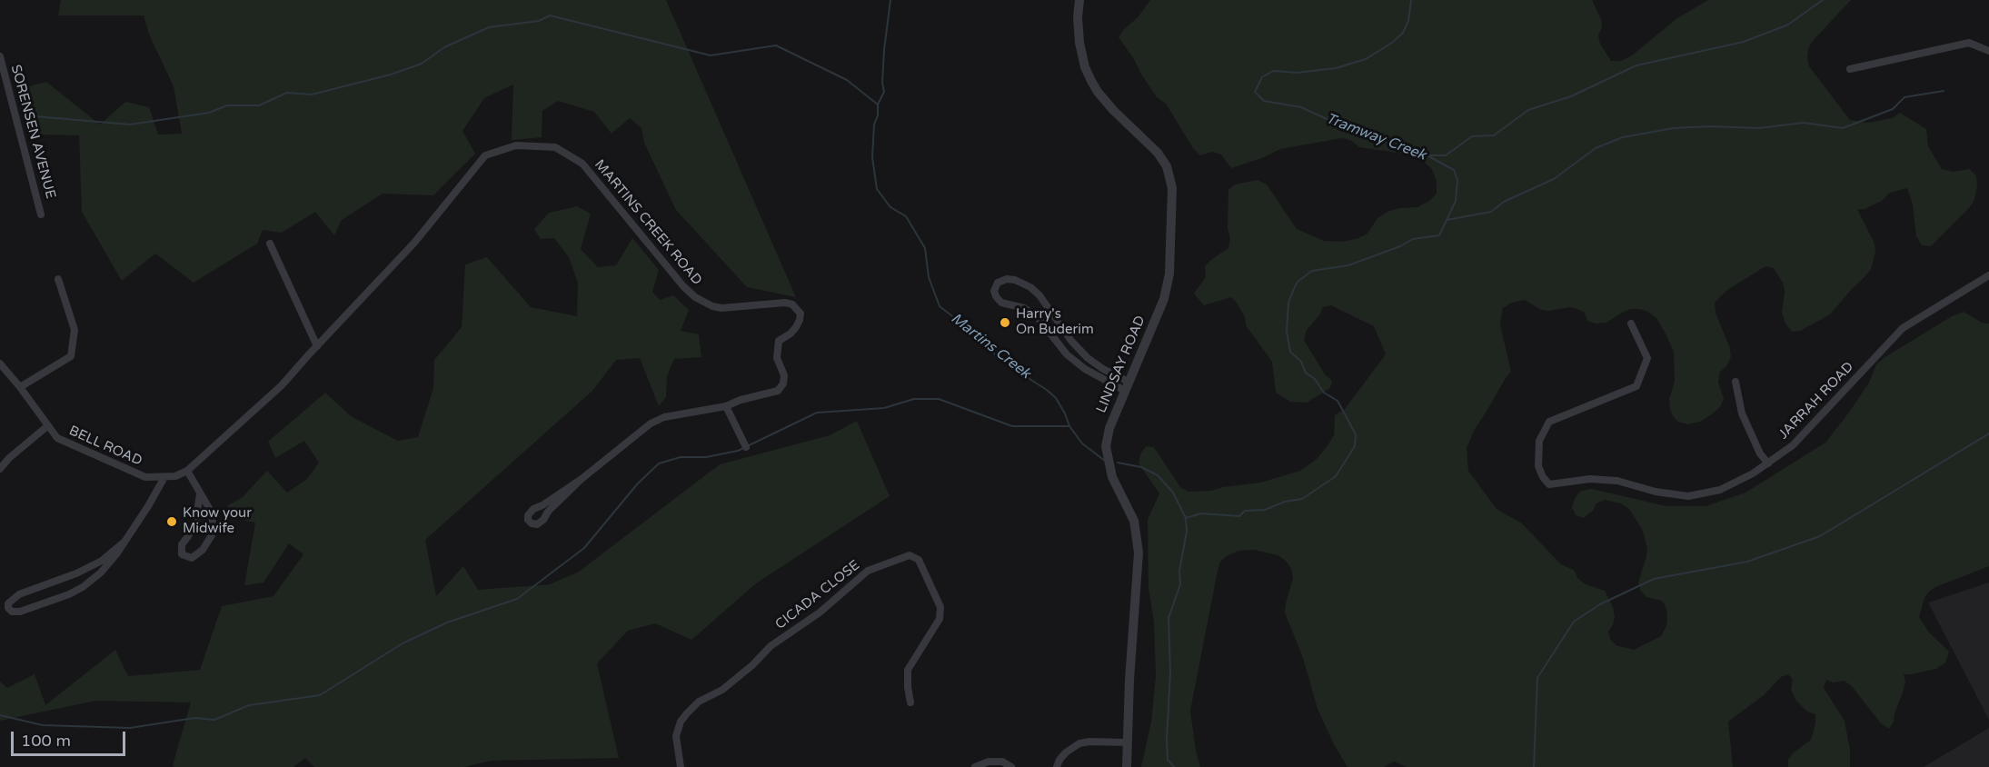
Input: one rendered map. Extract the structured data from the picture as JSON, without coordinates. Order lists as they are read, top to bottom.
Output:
{
  "streets": {
    "street": [
      "SORENSEN AVENUE",
      "MARTINS CREEK ROAD",
      "LINDSAY ROAD",
      "JARRAH ROAD",
      "BELL ROAD",
      "CICADA CLOSE"
    ]
  },
  "crossings": [
    ["MARTINS CREEK ROAD", "BELL ROAD"]
  ],
  "water": ["Tramway Creek", "Martins Creek"],
  "places": ["Harry's On Buderim", "Know your Midwife"],
  "scale_bar": "100 m"
}
